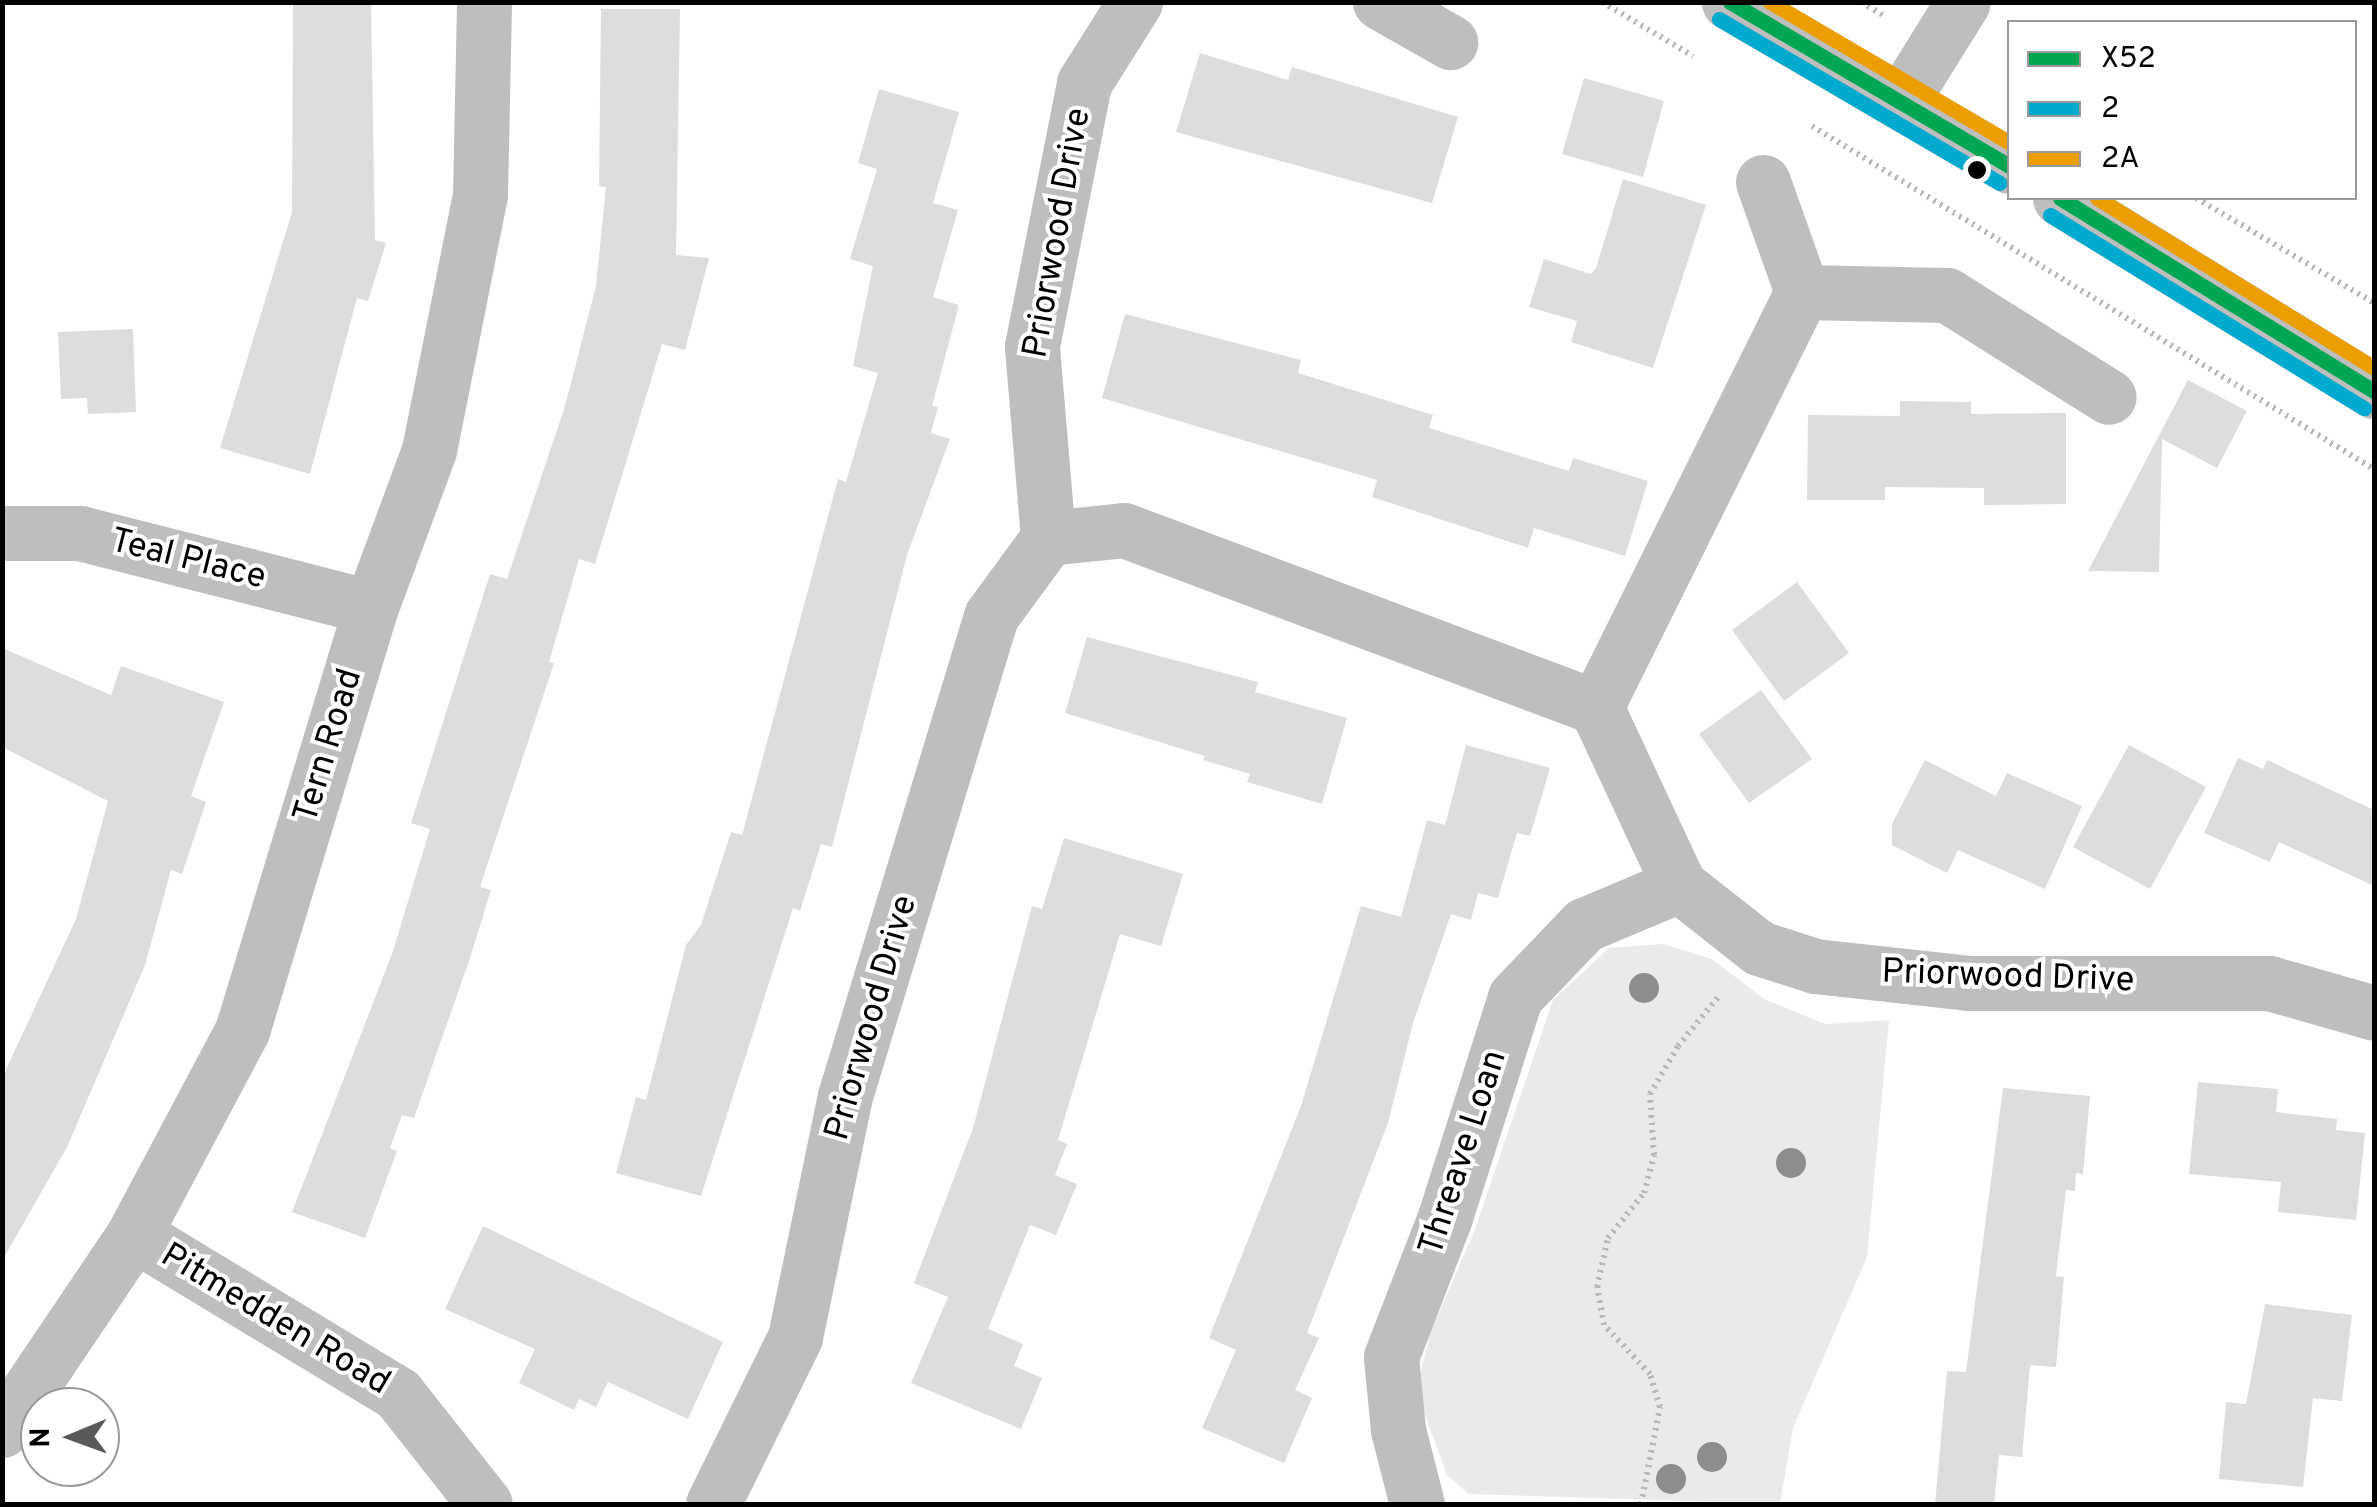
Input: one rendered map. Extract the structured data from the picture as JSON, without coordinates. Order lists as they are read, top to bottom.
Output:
{
  "streets": {
    "street": [
      "Priorwood Drive",
      "Teal Place",
      "Tern Road",
      "Threave Loan",
      "Pitmedden Road"
    ]
  },
  "crossings": [
    ["Priorwood Drive", "Threave Loan"],
    ["Teal Place", "Tern Road"],
    ["Tern Road", "Pitmedden Road"]
  ],
  "lines": ["transit line X52", "transit line 2A", "transit line 2"],
  "legend": ["X52", "2", "2A"],
  "north": "left"
}
